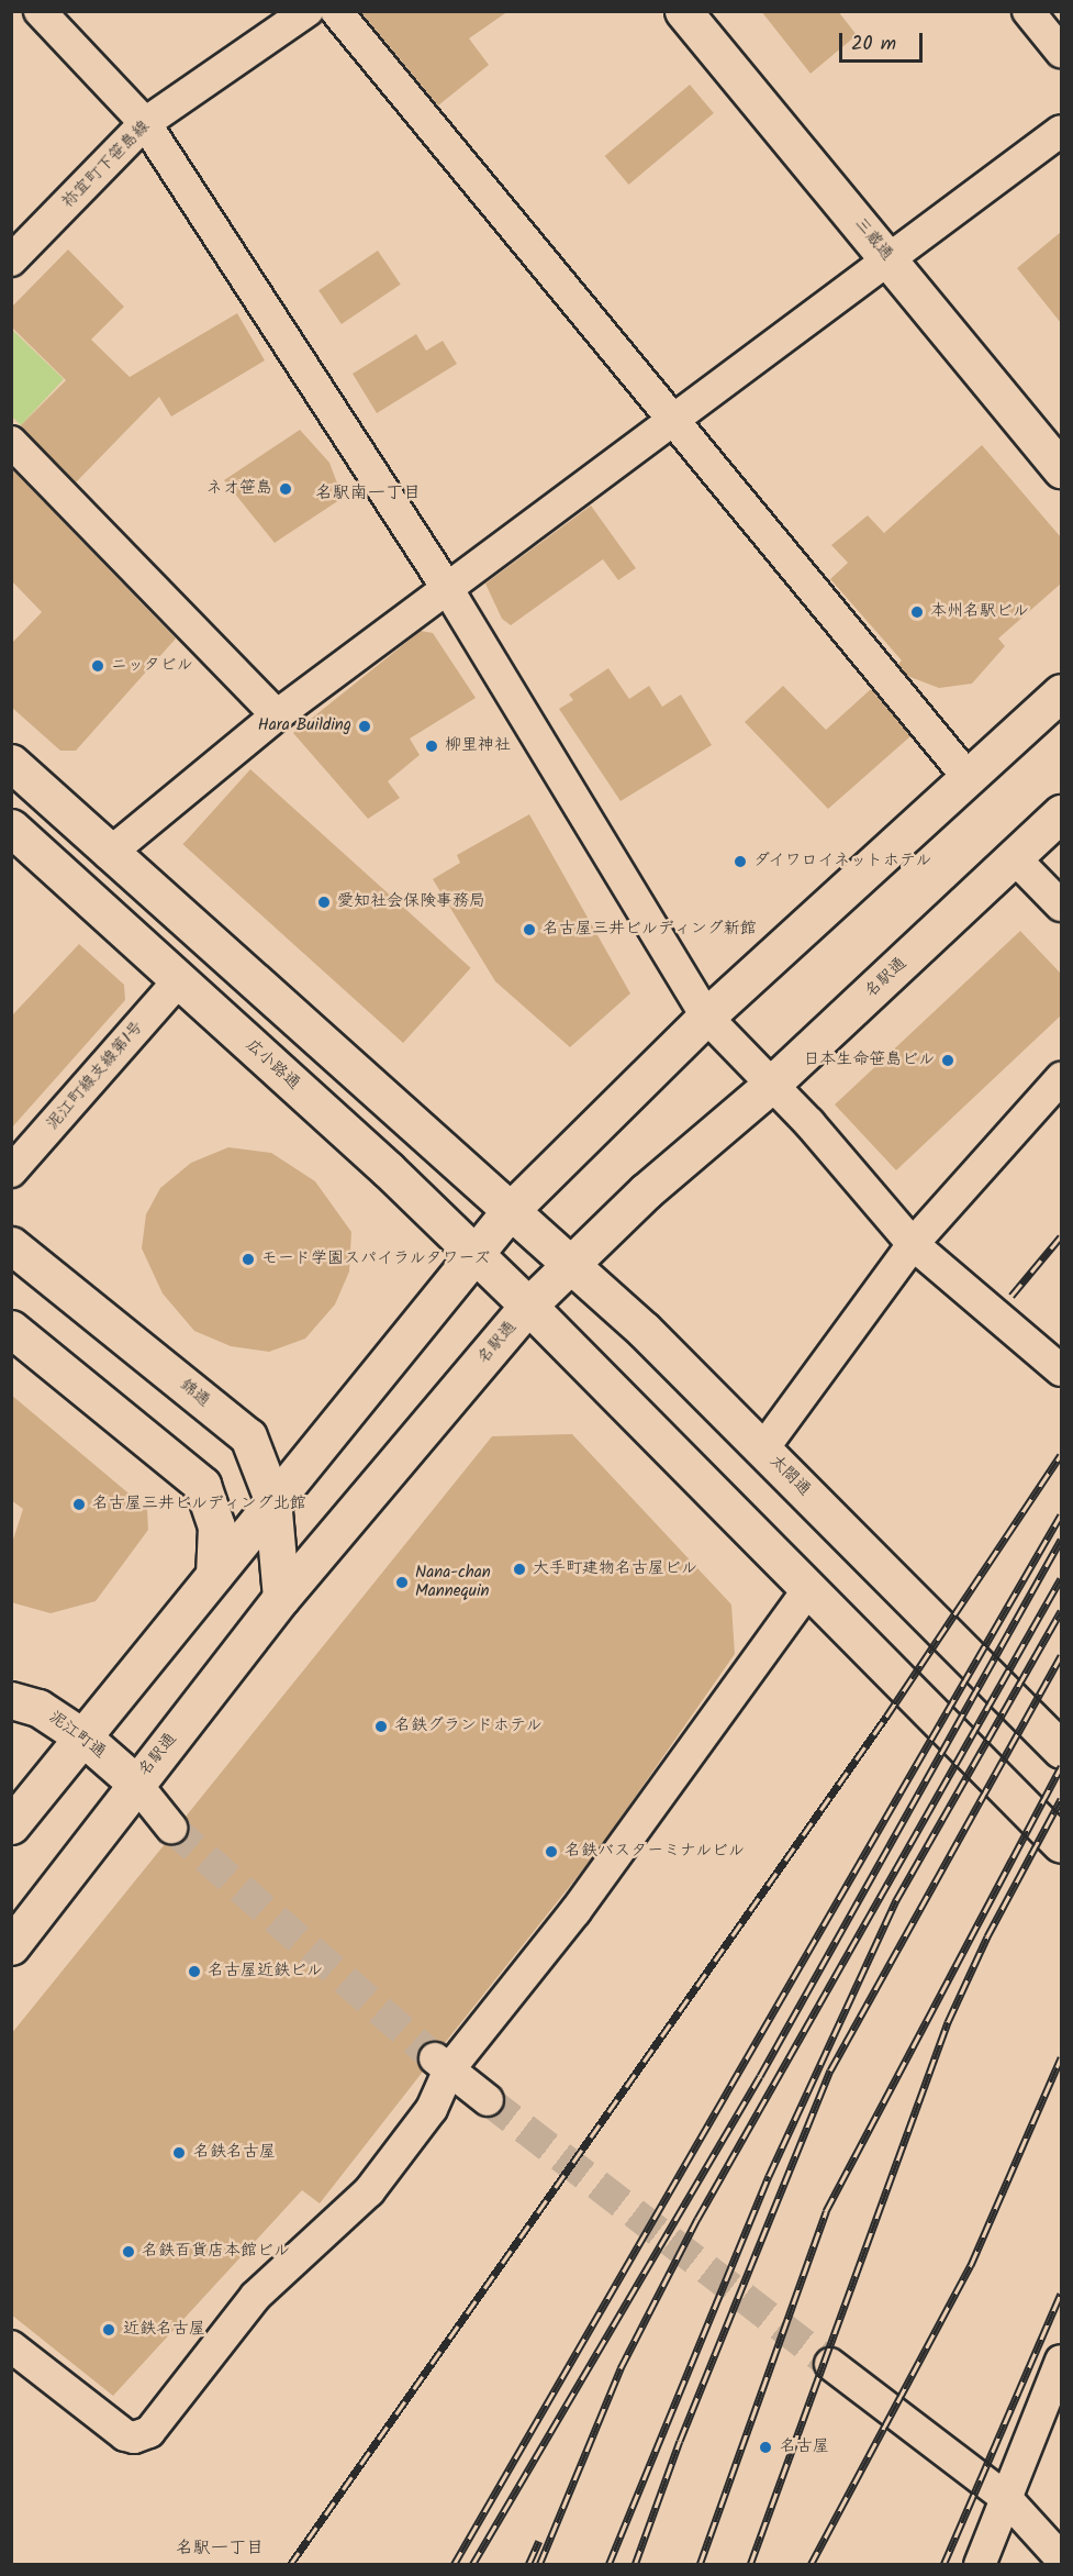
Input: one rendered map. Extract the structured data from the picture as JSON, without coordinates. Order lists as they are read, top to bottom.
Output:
{
  "streets": {
    "main road": [
      "三蔵通",
      "名駅通",
      "広小路通",
      "錦通",
      "太閤通",
      "泥江町通"
    ],
    "street": ["祢宜町下笹島線", "泥江町線支線第1号"]
  },
  "crossings": [
    ["名駅通", "広小路通"],
    ["名駅通", "錦通"],
    ["名駅通", "太閤通"],
    ["名駅通", "泥江町通"],
    ["広小路通", "泥江町線支線第1号"]
  ],
  "districts": ["名駅南一丁目", "名駅一丁目"],
  "places": [
    "ネオ笹島",
    "本州名駅ビル",
    "ニッタビル",
    "Hara Building",
    "柳里神社",
    "ダイワロイネットホテル",
    "愛知社会保険事務局",
    "名古屋三井ビルディング新館",
    "日本生命笹島ビル",
    "モード学園スパイラルタワーズ",
    "名古屋三井ビルディング北館",
    "大手町建物名古屋ビル",
    "Nana-chan Mannequin",
    "名鉄グランドホテル",
    "名鉄バスターミナルビル",
    "名古屋近鉄ビル",
    "名鉄名古屋",
    "名鉄百貨店本館ビル",
    "近鉄名古屋",
    "名古屋"
  ],
  "scale_bar": "20 m"
}
